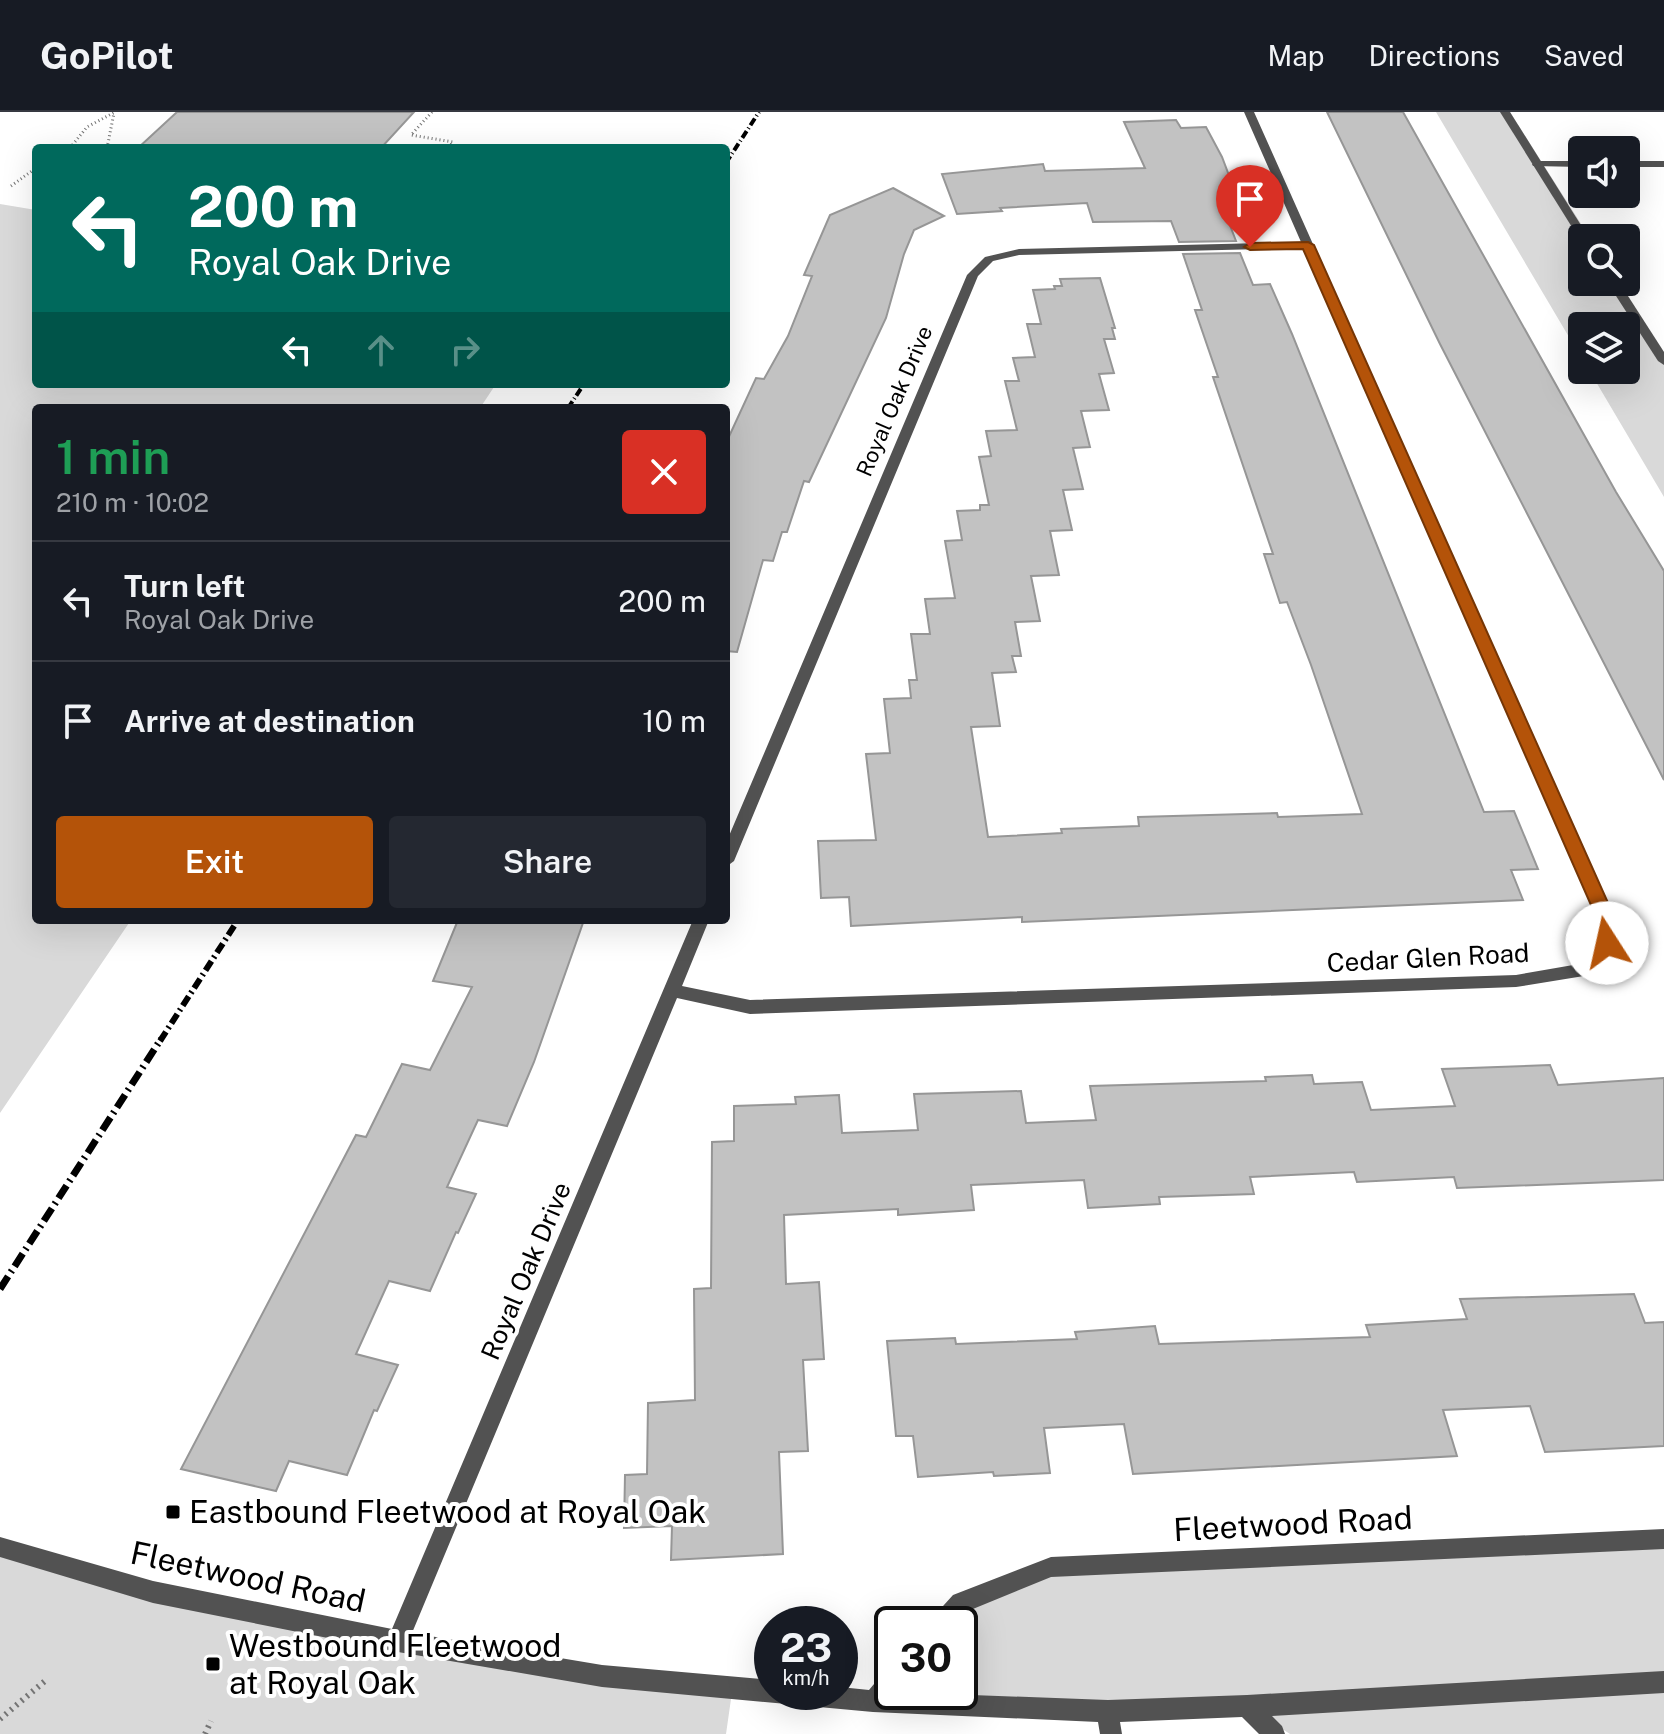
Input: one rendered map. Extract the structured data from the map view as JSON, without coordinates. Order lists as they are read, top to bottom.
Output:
{
  "streets": {
    "street": ["Royal Oak Drive", "Cedar Glen Road", "Fleetwood Road"]
  },
  "crossings": [
    ["Royal Oak Drive", "Cedar Glen Road"],
    ["Royal Oak Drive", "Fleetwood Road"]
  ],
  "places": {
    "transit": ["Eastbound Fleetwood at Royal Oak", "Westbound Fleetwood at Royal Oak"]
  },
  "page": {
    "header": "GoPilot",
    "nav": ["Map", "Directions", "Saved"],
    "turn": ["200 m", "Royal Oak Drive"],
    "heading": ["1 min", "210 m · 10:02"],
    "list": [
      {
        "name": "Turn left",
        "note": "Royal Oak Drive",
        "value": "200 m"
      },
      {
        "name": "Arrive at destination",
        "value": "10 m"
      }
    ],
    "buttons": ["Exit", "Share"],
    "speed": "23 km/h",
    "limit": "30"
  }
}
